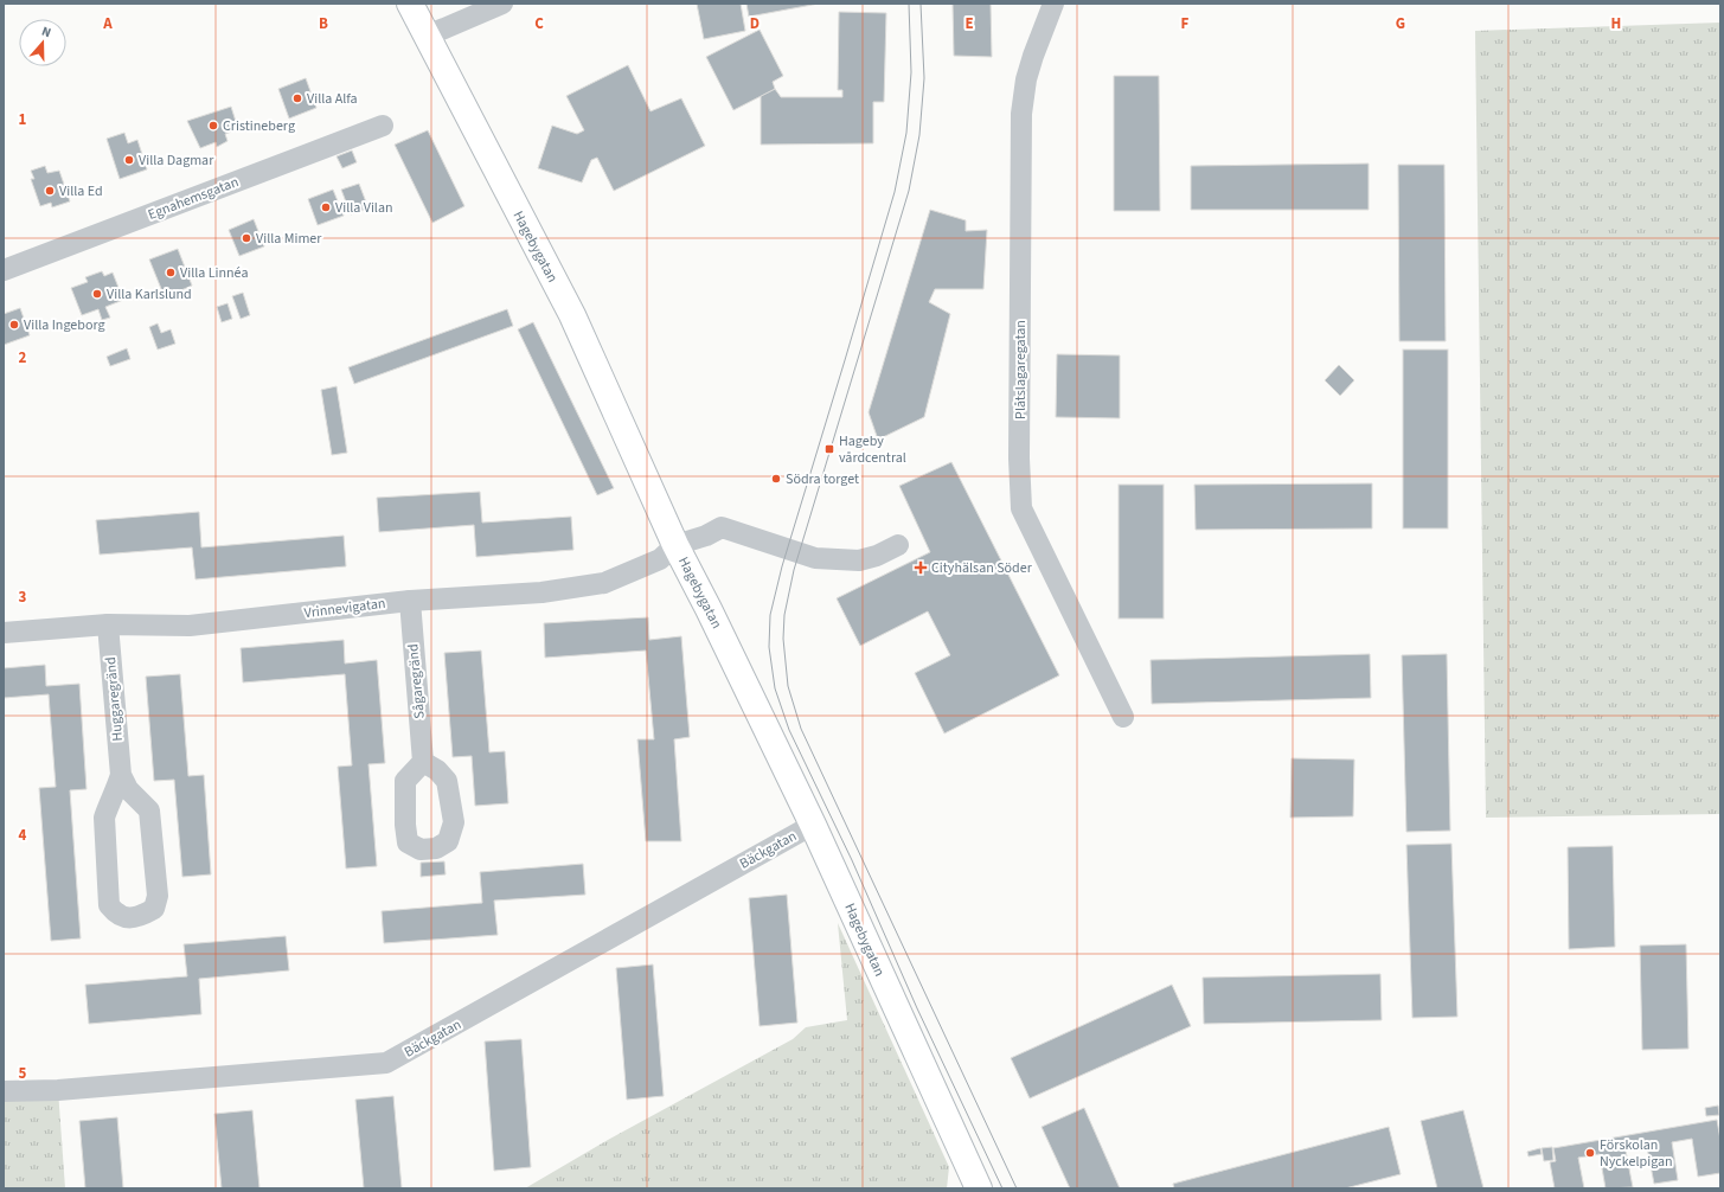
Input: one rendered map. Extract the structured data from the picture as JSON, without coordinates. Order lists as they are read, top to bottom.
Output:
{
  "streets": {
    "street": [
      "Egnahemsgatan",
      "Hagebygatan",
      "Plåtslagaregatan",
      "Vrinnevigatan",
      "Sågaregränd",
      "Huggaregränd",
      "Bäckgatan"
    ]
  },
  "crossings": [
    ["Hagebygatan", "Vrinnevigatan"],
    ["Hagebygatan", "Bäckgatan"],
    ["Vrinnevigatan", "Sågaregränd"],
    ["Vrinnevigatan", "Huggaregränd"]
  ],
  "places": {
    "other": [
      "Villa Alfa",
      "Cristineberg",
      "Villa Dagmar",
      "Villa Ed",
      "Villa Vilan",
      "Villa Mimer",
      "Villa Linnéa",
      "Villa Karlslund",
      "Villa Ingeborg",
      "Södra torget",
      "Förskolan Nyckelpigan"
    ],
    "transit": ["Hageby vårdcentral"],
    "health": ["Cityhälsan Söder"]
  },
  "north": "top",
  "grid": {
    "columns": [
      "A",
      "B",
      "C",
      "D",
      "E",
      "F",
      "G",
      "H"
    ],
    "rows": [
      "1",
      "2",
      "3",
      "4",
      "5"
    ]
  }
}
